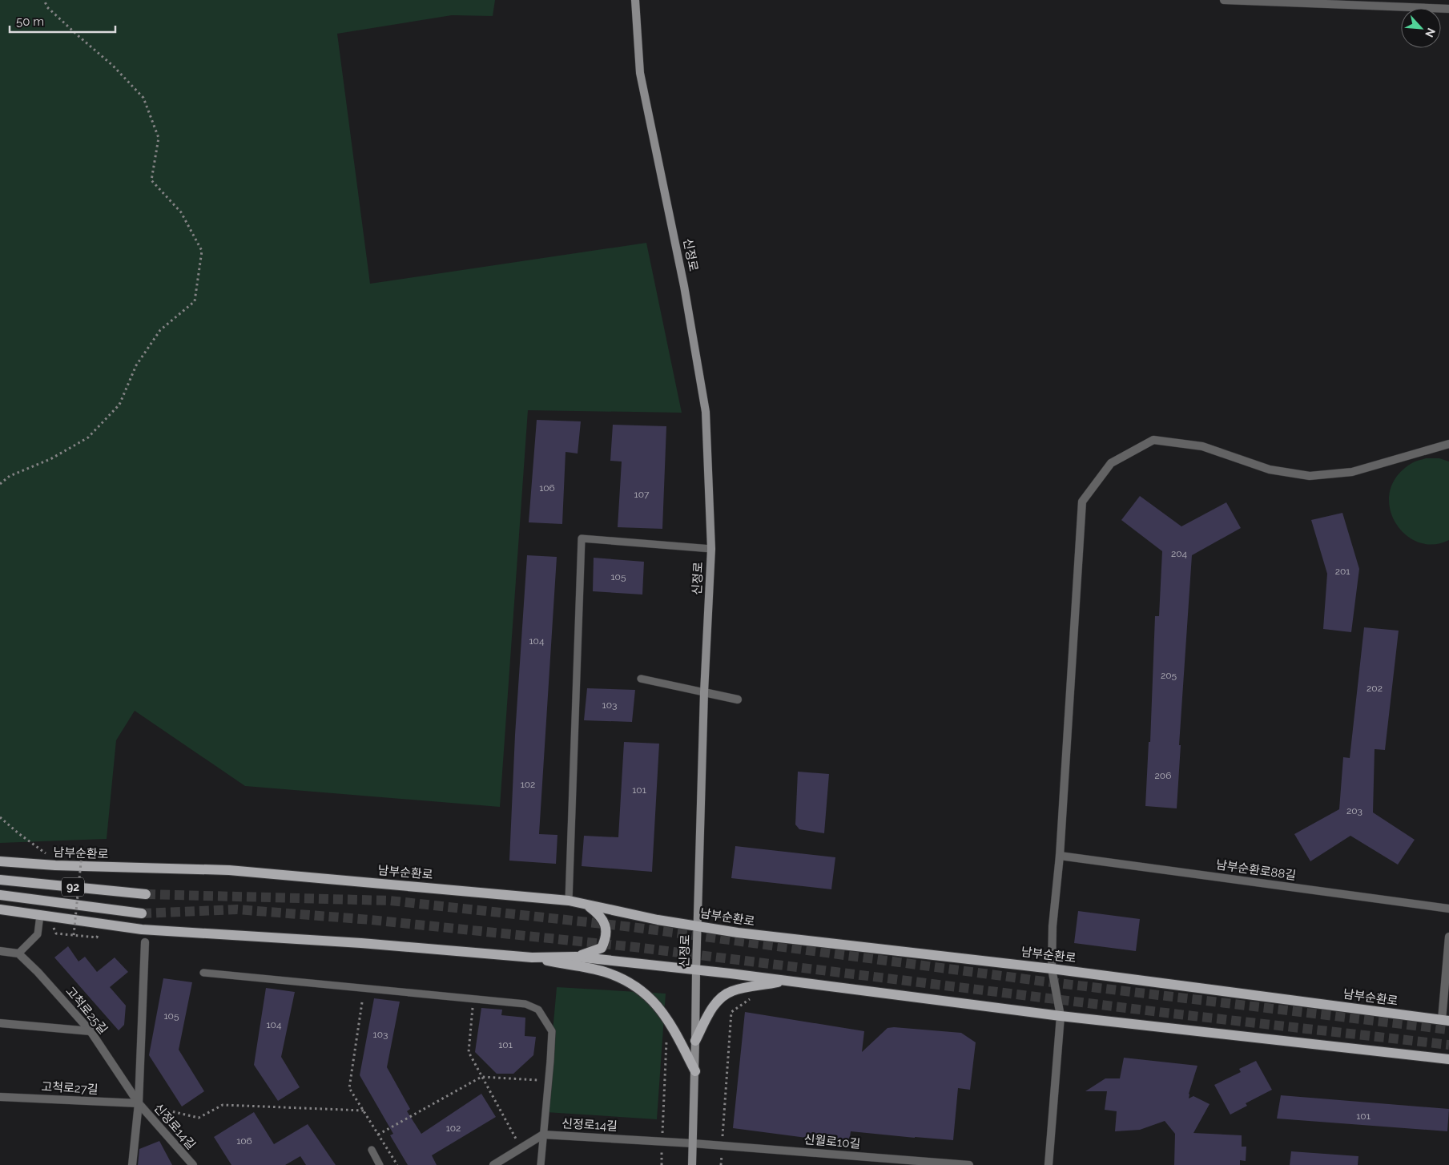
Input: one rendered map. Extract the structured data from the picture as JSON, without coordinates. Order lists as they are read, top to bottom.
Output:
{
  "streets": {
    "main road": ["신정로", "남부순환로", "92"],
    "street": [
      "남부순환로88길",
      "고척로25길",
      "고척로27길",
      "신정로14길",
      "신월로10길"
    ]
  },
  "crossings": [
    ["신정로", "남부순환로"],
    ["신정로", "신정로14길"],
    ["신정로", "신월로10길"],
    ["고척로25길", "고척로27길"],
    ["고척로25길", "신정로14길"],
    ["고척로27길", "신정로14길"],
    ["신정로14길", "신월로10길"]
  ],
  "house_numbers": [
    "106",
    "107",
    "204",
    "201",
    "105",
    "104",
    "205",
    "202",
    "103",
    "206",
    "102",
    "101",
    "203",
    "105",
    "104",
    "103",
    "101",
    "101",
    "102",
    "106"
  ],
  "scale_bar": "50 m",
  "north": "bottom right"
}
